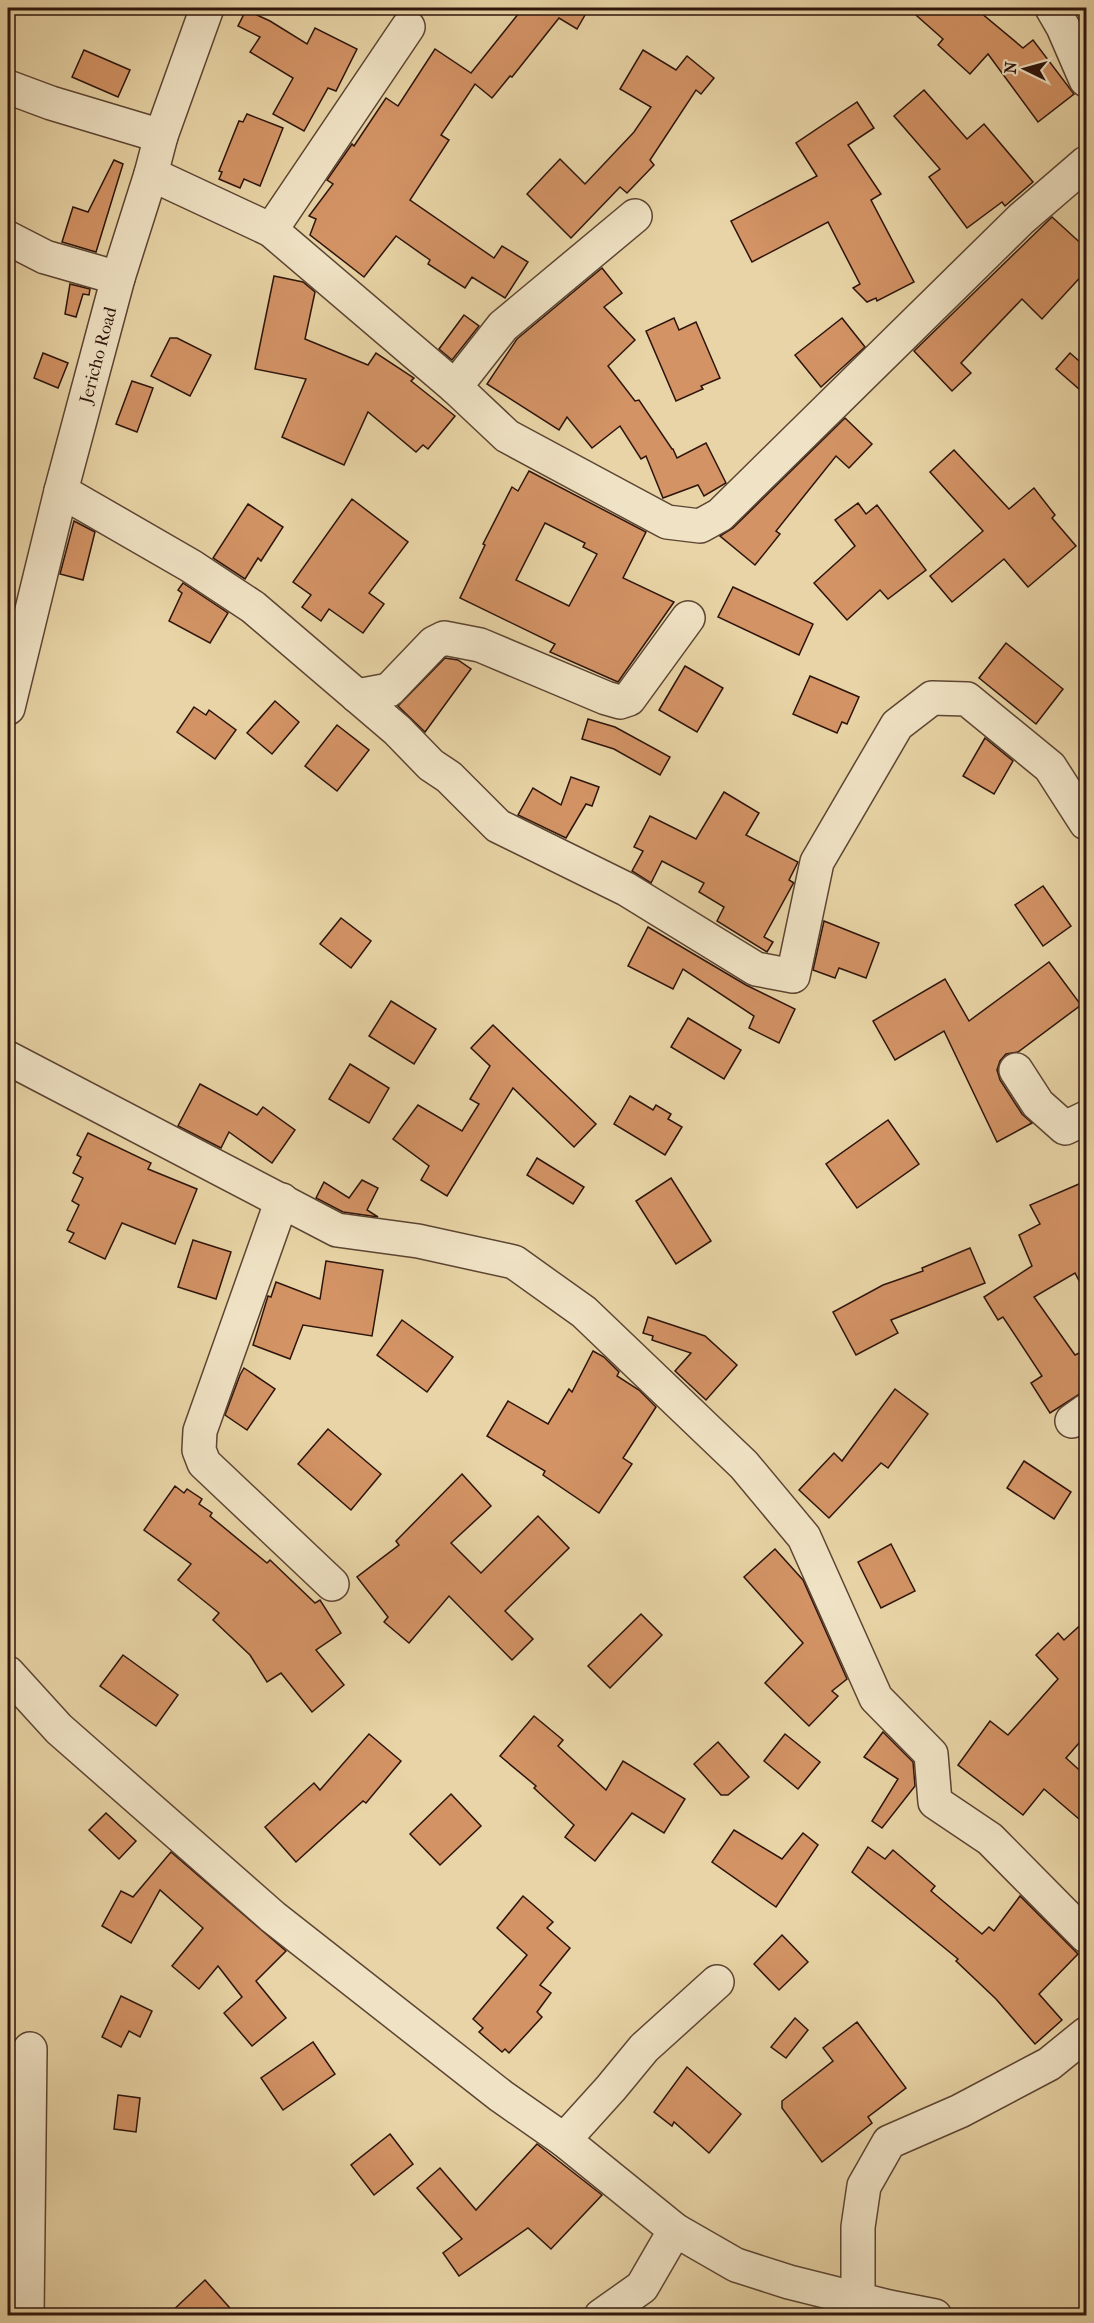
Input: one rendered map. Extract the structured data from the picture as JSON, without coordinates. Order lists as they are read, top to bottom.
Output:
{
  "streets": {
    "street": ["Jericho Road"]
  },
  "north": "left"
}
